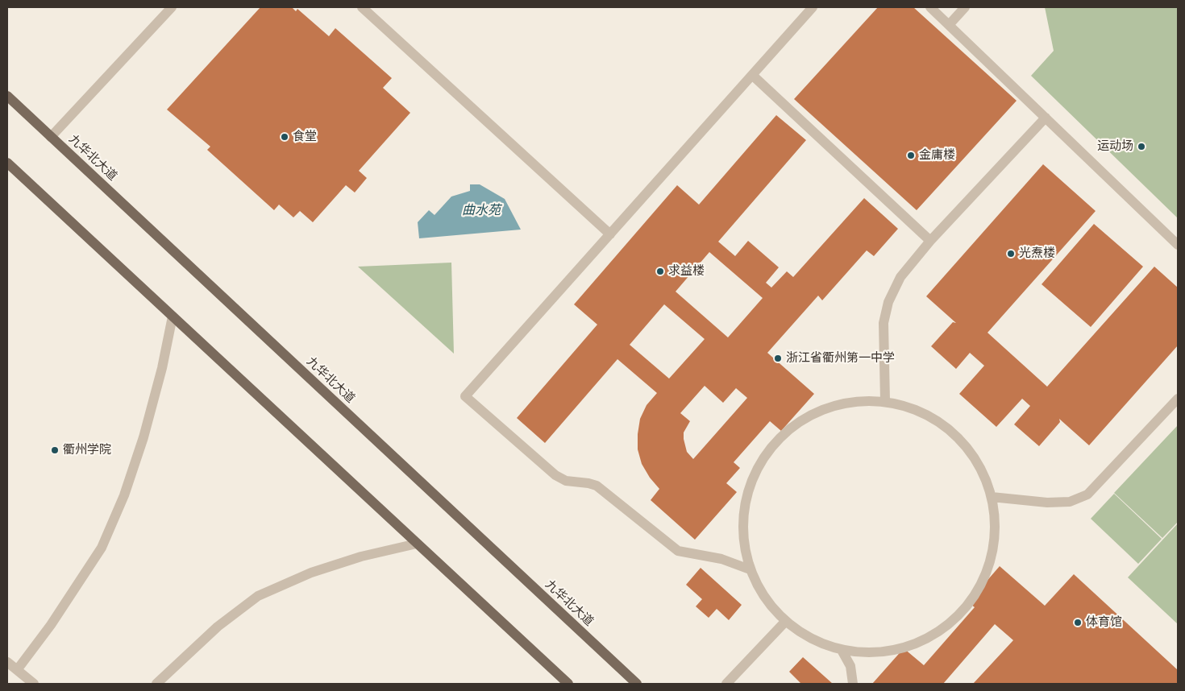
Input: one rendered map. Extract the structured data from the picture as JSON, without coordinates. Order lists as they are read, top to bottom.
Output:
{
  "streets": {
    "main road": ["九华北大道"]
  },
  "water": ["曲水苑"],
  "places": [
    "食堂",
    "运动场",
    "金庸楼",
    "光焘楼",
    "求益楼",
    "浙江省衢州第一中学",
    "衢州学院",
    "体育馆"
  ]
}
